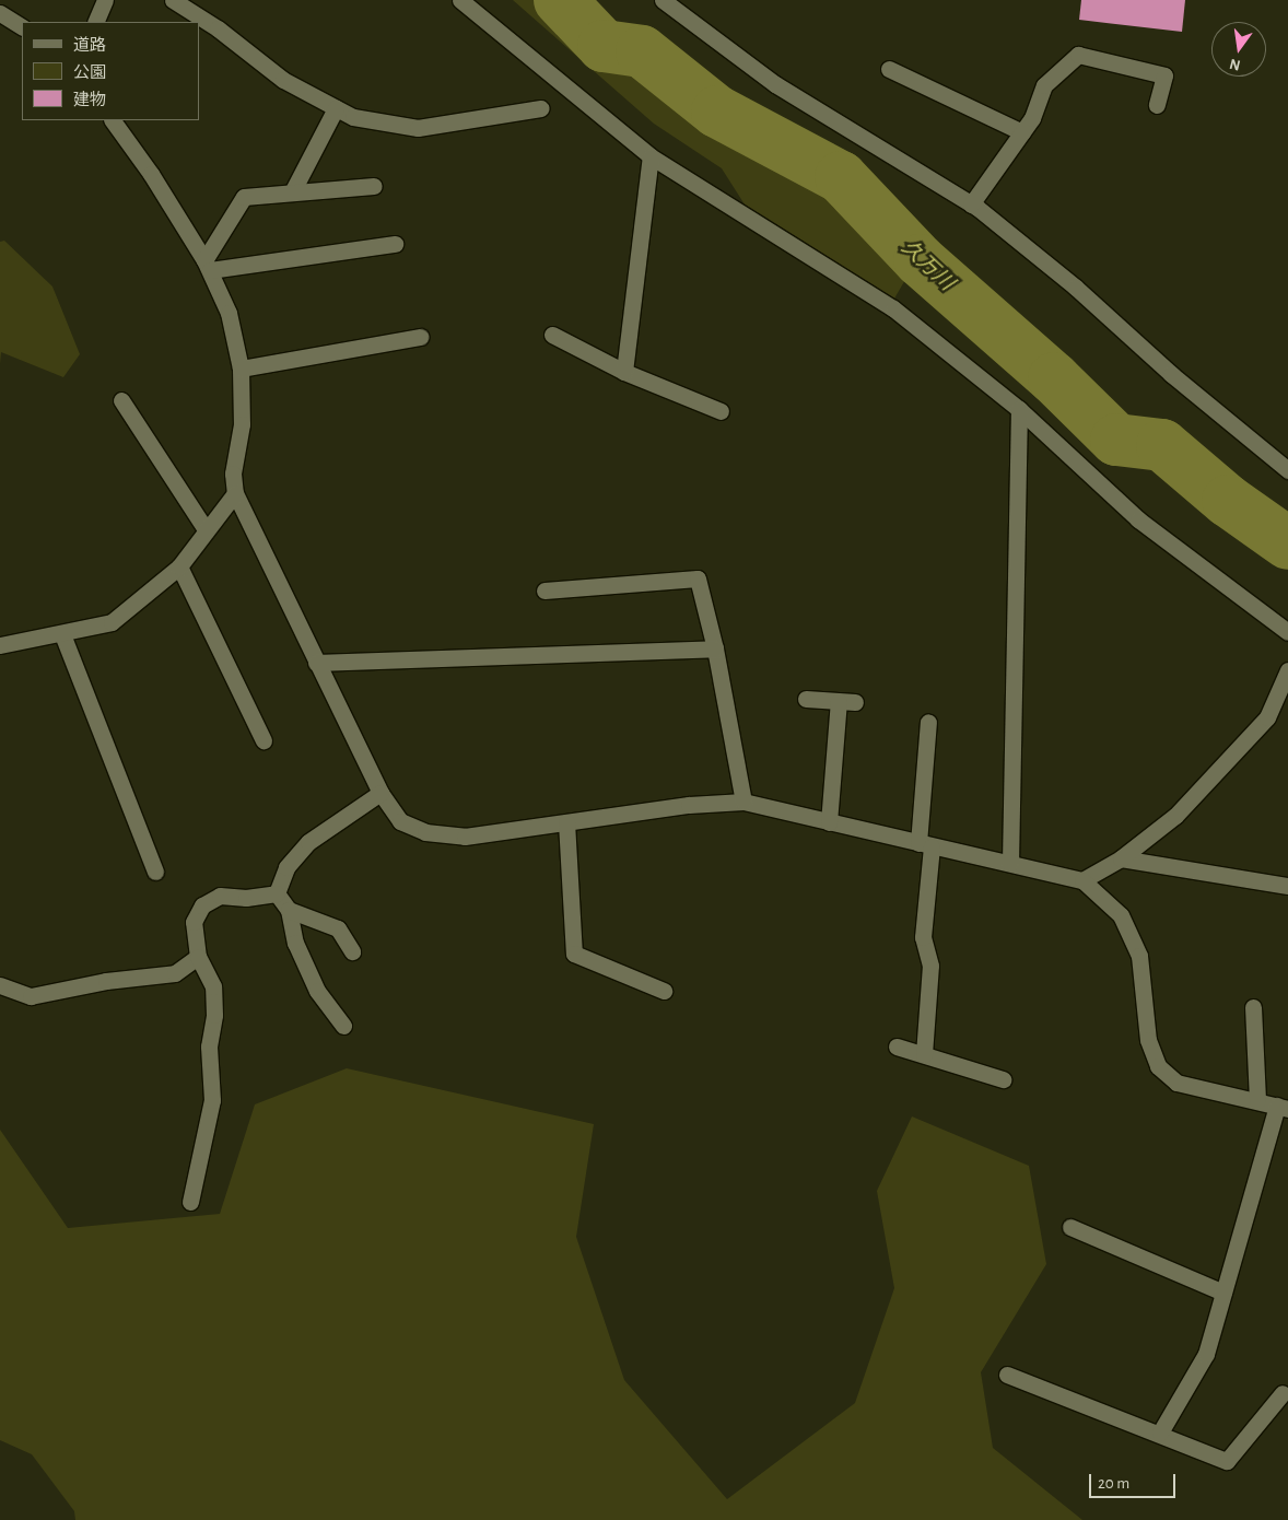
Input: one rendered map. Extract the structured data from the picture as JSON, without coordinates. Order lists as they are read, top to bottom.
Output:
{
  "water": ["久万川"],
  "legend": ["道路", "公園", "建物"],
  "scale_bar": "20 m",
  "north": "bottom"
}
